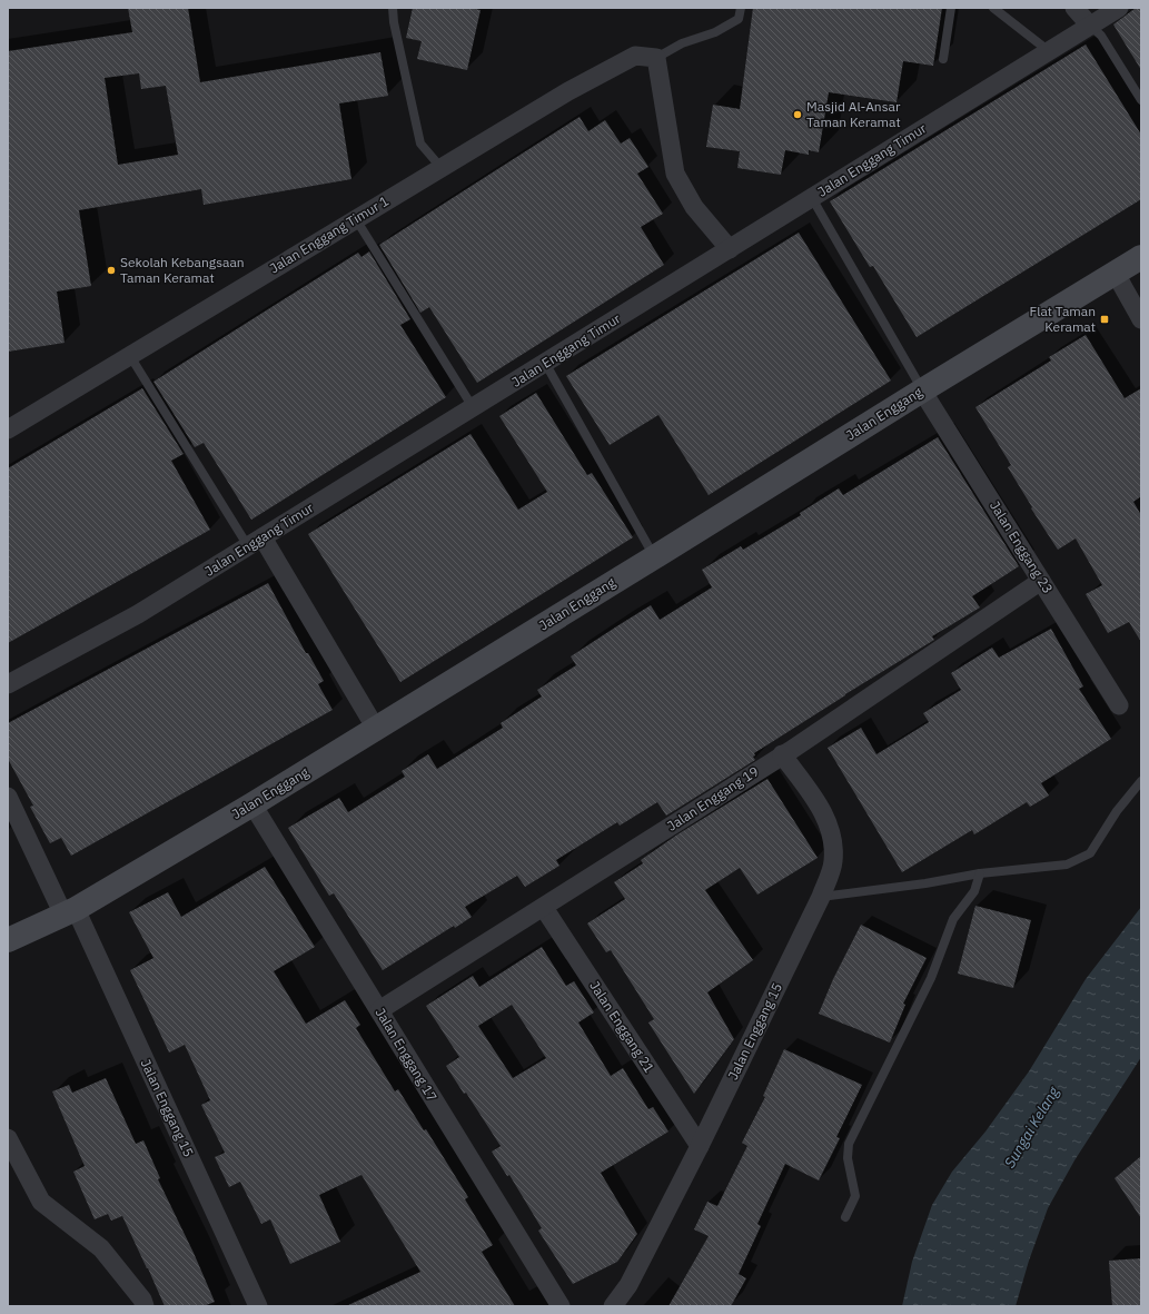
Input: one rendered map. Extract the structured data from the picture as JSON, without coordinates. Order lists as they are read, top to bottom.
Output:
{
  "streets": {
    "main road": ["Jalan Enggang"],
    "street": [
      "Jalan Enggang Timur",
      "Jalan Enggang Timur 1",
      "Jalan Enggang 23",
      "Jalan Enggang 19",
      "Jalan Enggang 21",
      "Jalan Enggang 15",
      "Jalan Enggang 17"
    ]
  },
  "crossings": [
    ["Jalan Enggang", "Jalan Enggang 23"],
    ["Jalan Enggang", "Jalan Enggang 15"],
    ["Jalan Enggang", "Jalan Enggang 17"],
    ["Jalan Enggang 23", "Jalan Enggang 19"],
    ["Jalan Enggang 19", "Jalan Enggang 21"],
    ["Jalan Enggang 19", "Jalan Enggang 15"],
    ["Jalan Enggang 19", "Jalan Enggang 17"],
    ["Jalan Enggang 21", "Jalan Enggang 15"]
  ],
  "water": ["Sungai Kelang"],
  "places": {
    "other": ["Masjid Al-Ansar Taman Keramat", "Sekolah Kebangsaan Taman Keramat"],
    "transit": ["Flat Taman Keramat"]
  }
}
